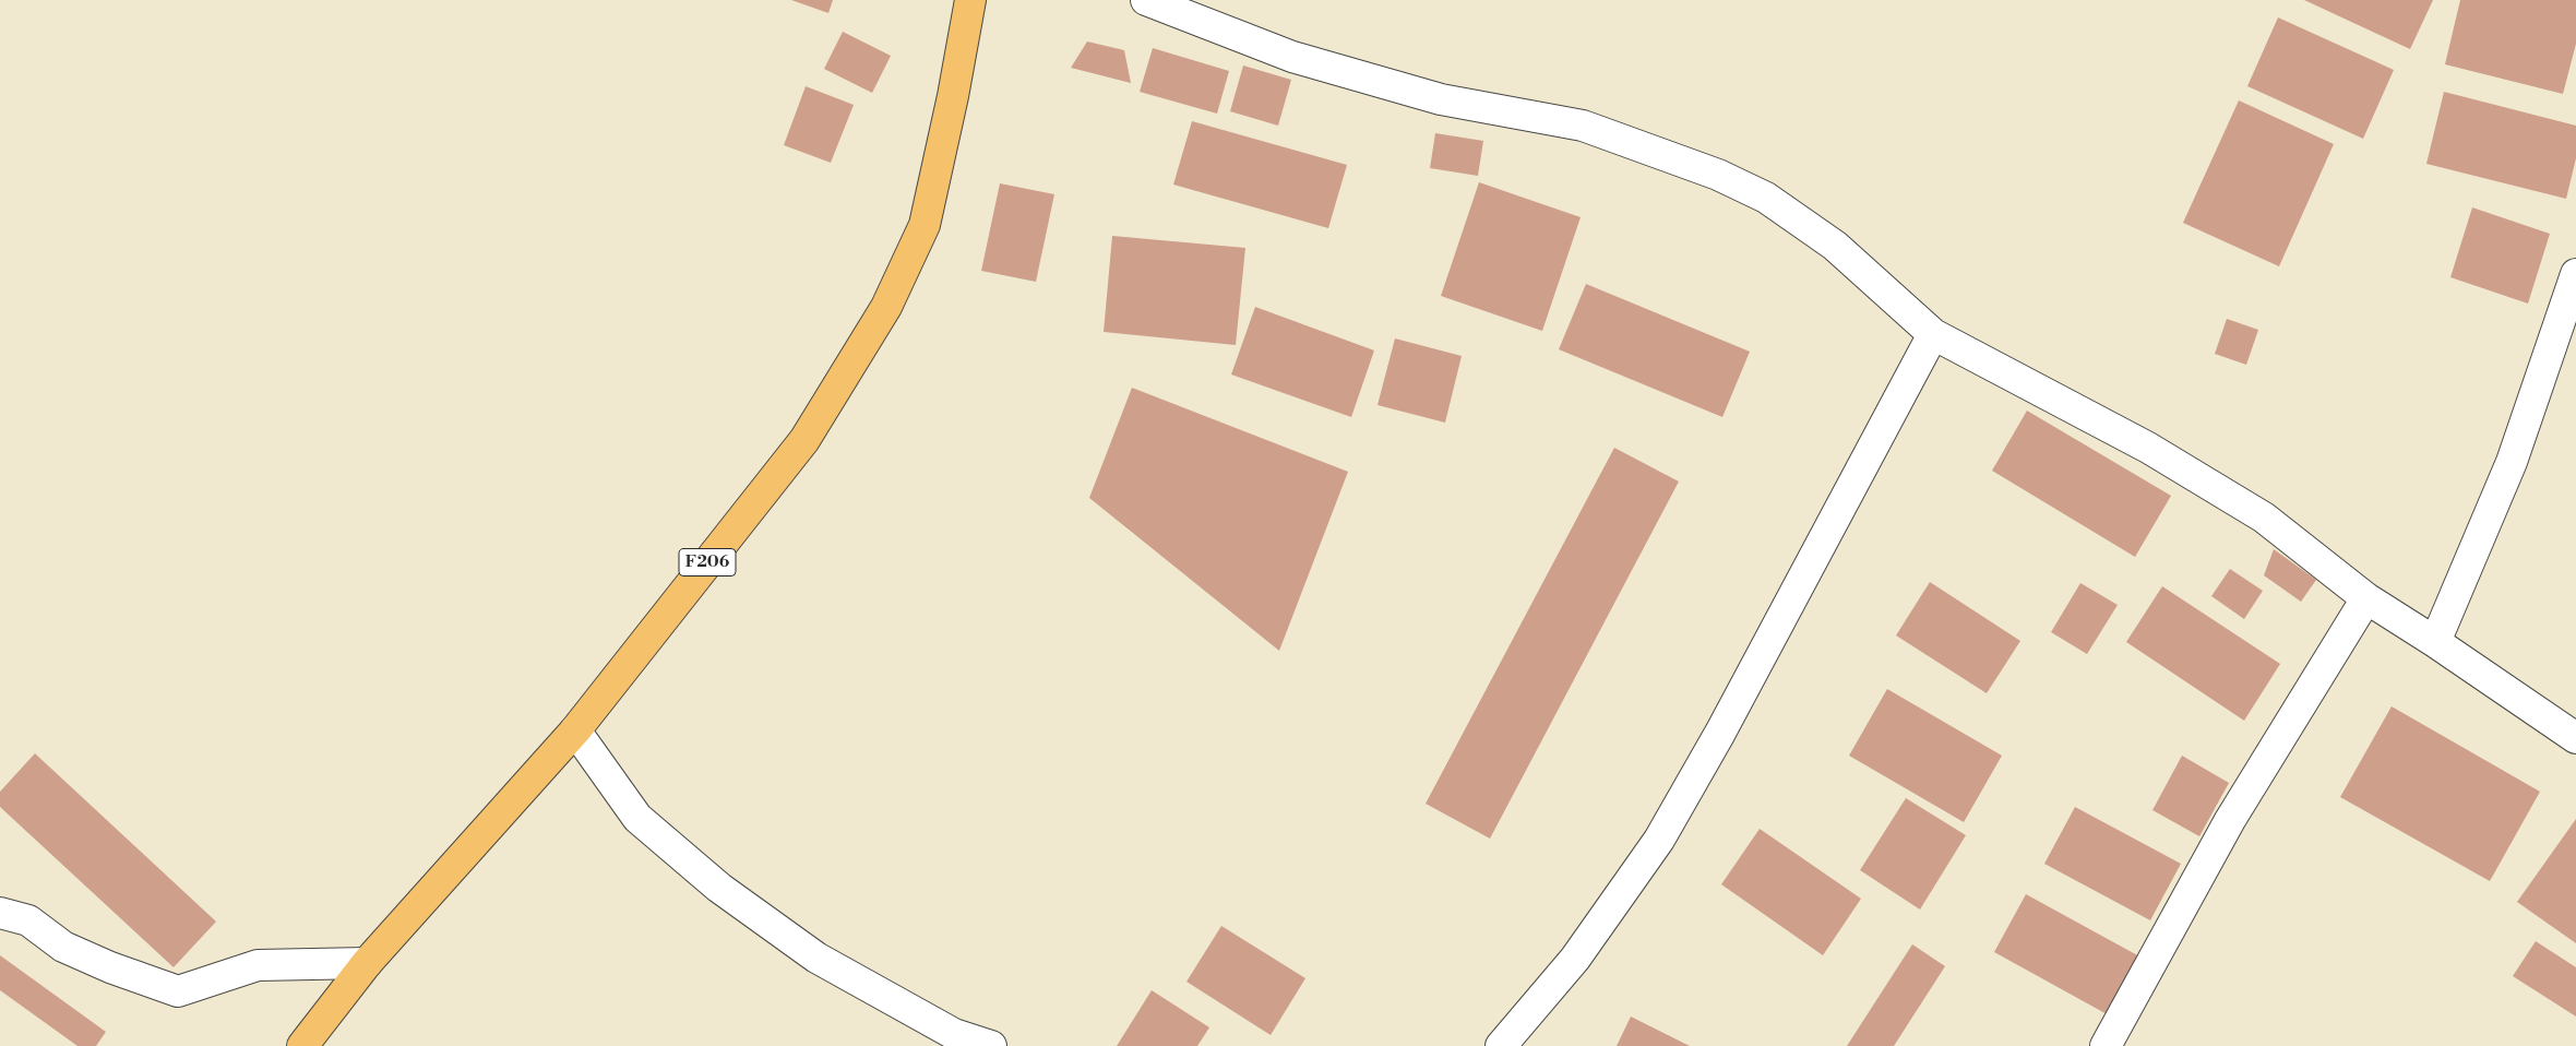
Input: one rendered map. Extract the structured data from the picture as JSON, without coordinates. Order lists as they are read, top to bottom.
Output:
{
  "streets": {
    "main road": ["F206"]
  }
}
